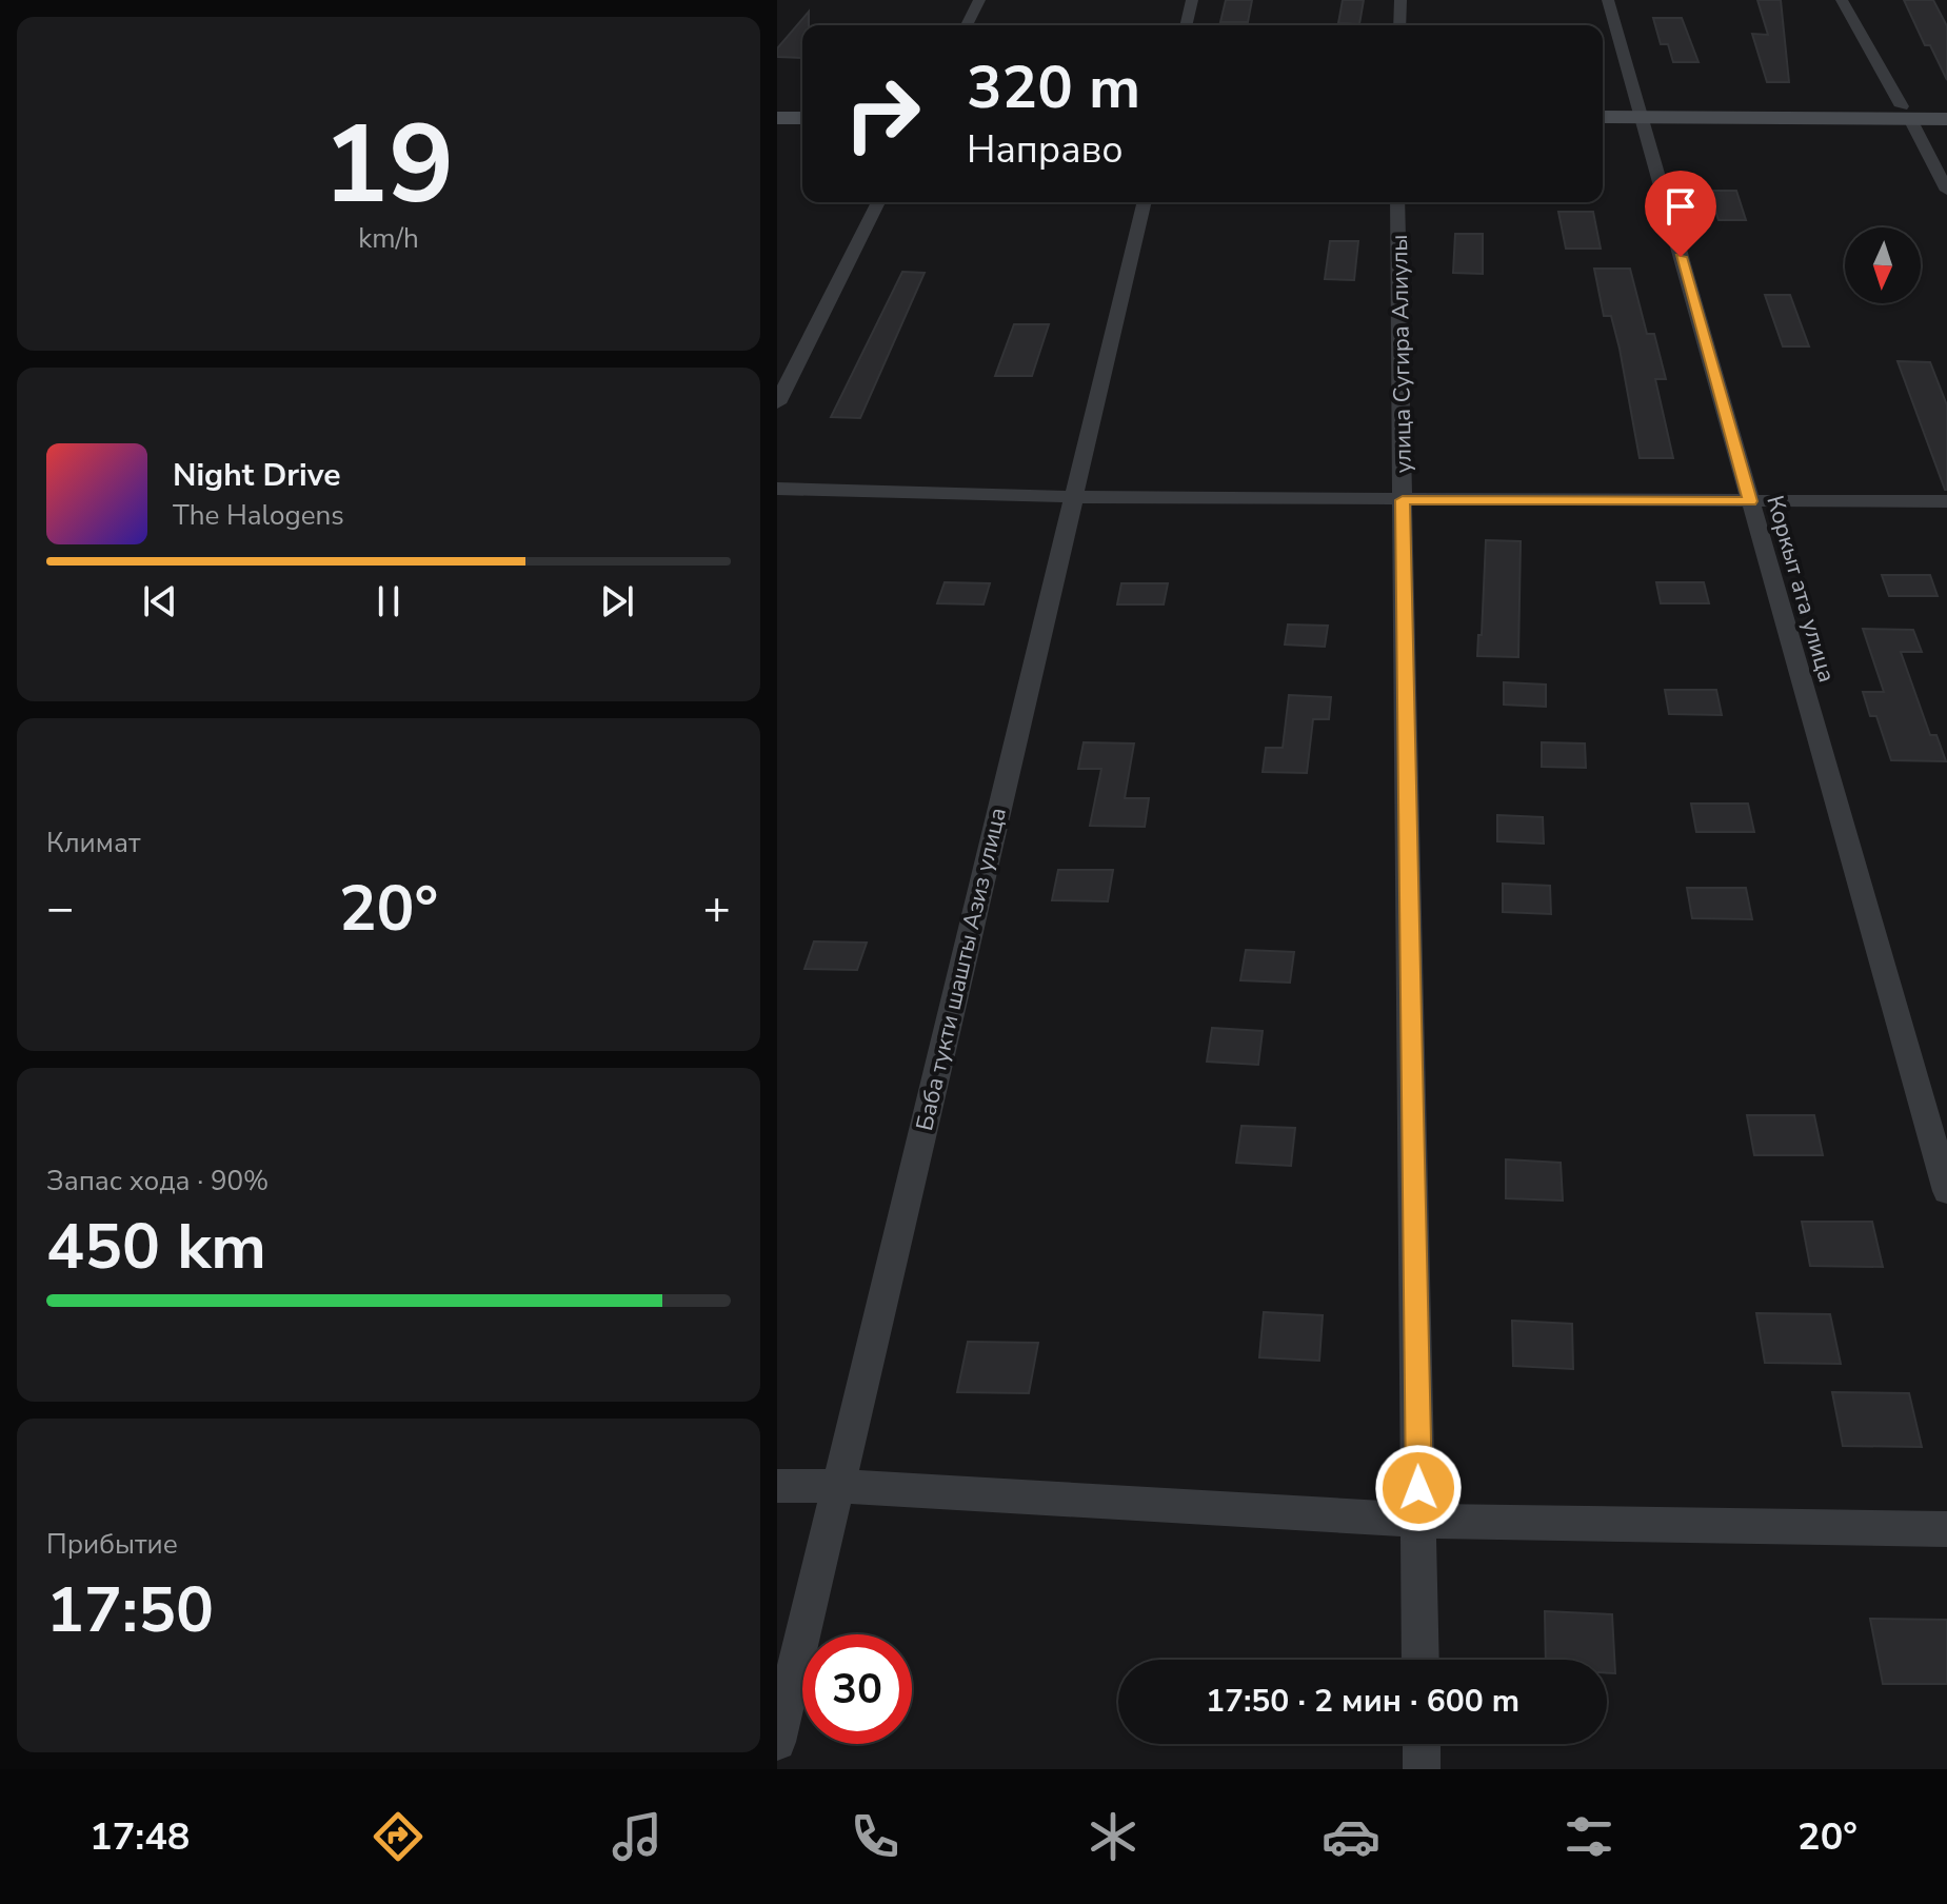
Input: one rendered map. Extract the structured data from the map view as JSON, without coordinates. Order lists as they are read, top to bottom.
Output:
{
  "streets": {
    "street": ["улица Сугира Алиулы", "Коркыт ата улица", "Баба тукти шашты Азиз улица"]
  },
  "north": "bottom",
  "page": {
    "tile": [
      ["19", "km/h"],
      "Климат",
      ["Запас хода · 90%", "450 km"],
      ["Прибытие", "17:50"]
    ],
    "turn": ["320 m", "Направо"],
    "song": ["Night Drive", "The Halogens"],
    "heat": ["−", "20°", "+"],
    "limit": "30",
    "trip": "17:50 · 2 мин · 600 m",
    "tabs": ["17:48", "20°"]
  }
}
